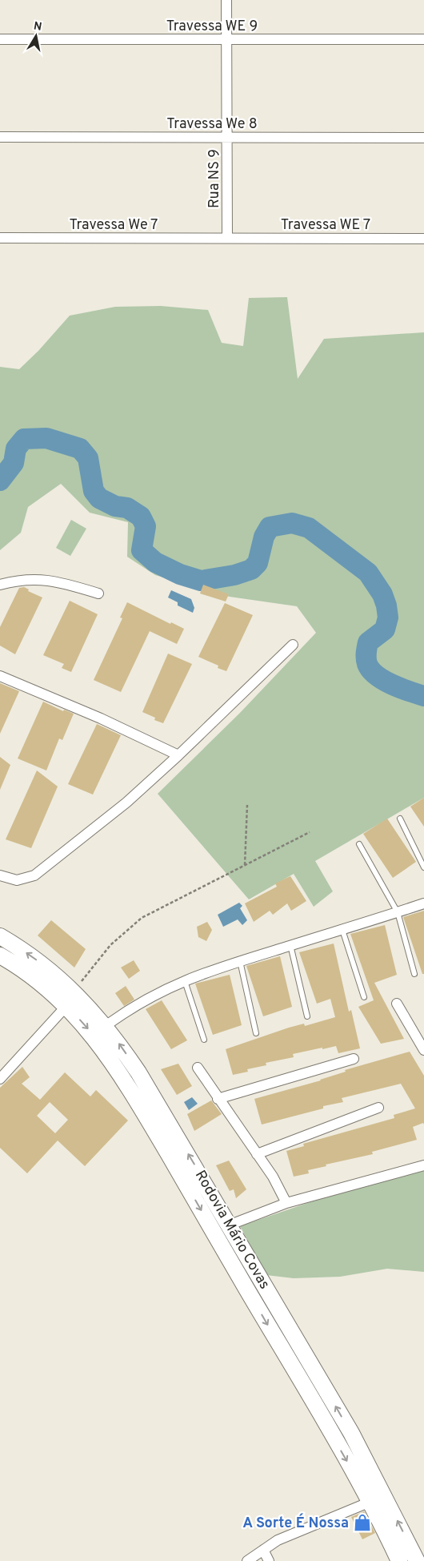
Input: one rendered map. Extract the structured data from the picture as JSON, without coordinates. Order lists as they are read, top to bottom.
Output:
{
  "streets": {
    "main road": ["Rodovia Mário Covas"],
    "street": [
      "Travessa WE 9",
      "Travessa We 8",
      "Rua NS 9",
      "Travessa We 7",
      "Travessa WE 7"
    ]
  },
  "crossings": [
    ["Travessa WE 9", "Rua NS 9"],
    ["Travessa We 8", "Rua NS 9"],
    ["Rua NS 9", "Travessa We 7"],
    ["Rua NS 9", "Travessa WE 7"],
    ["Travessa We 7", "Travessa WE 7"]
  ],
  "places": {
    "shop": ["A Sorte É Nossa"]
  },
  "north": "top"
}
